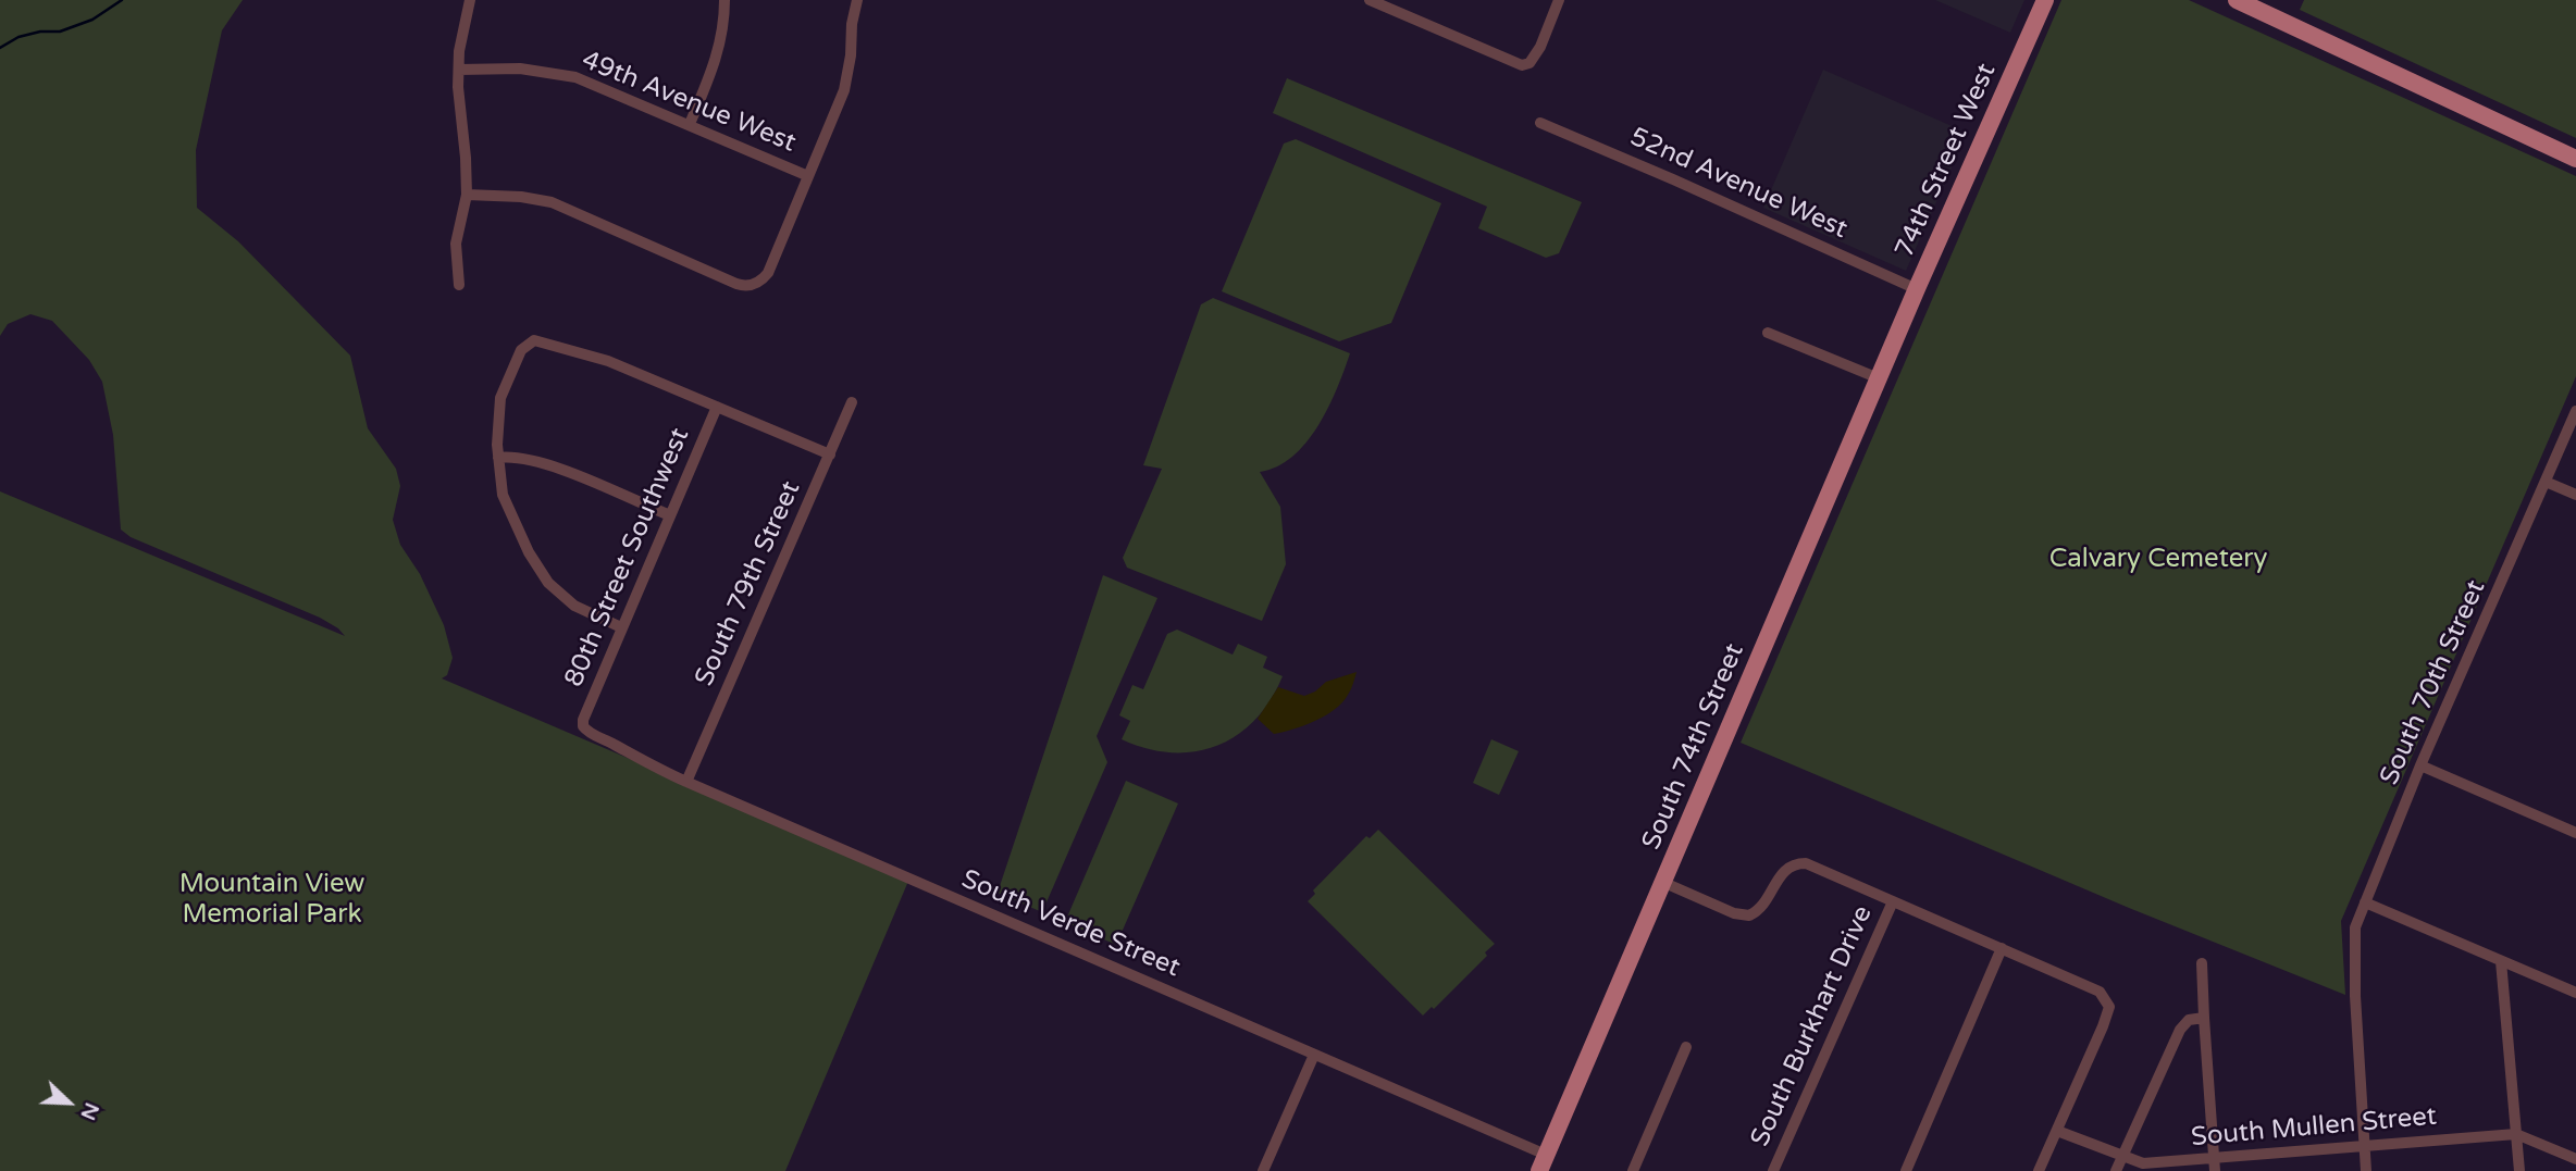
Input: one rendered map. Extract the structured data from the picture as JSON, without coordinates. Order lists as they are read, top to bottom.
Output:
{
  "streets": {
    "main road": ["74th Street West", "South 74th Street"],
    "street": [
      "49th Avenue West",
      "52nd Avenue West",
      "80th Street Southwest",
      "South 79th Street",
      "South 70th Street",
      "South Verde Street",
      "South Burkhart Drive",
      "South Mullen Street"
    ]
  },
  "crossings": [
    ["74th Street West", "52nd Avenue West"],
    ["74th Street West", "South 74th Street"],
    ["80th Street Southwest", "South Verde Street"],
    ["South 79th Street", "South Verde Street"],
    ["South 70th Street", "South Mullen Street"],
    ["South 74th Street", "South Verde Street"]
  ],
  "parks": ["Calvary Cemetery", "Mountain View Memorial Park"],
  "north": "bottom right"
}
